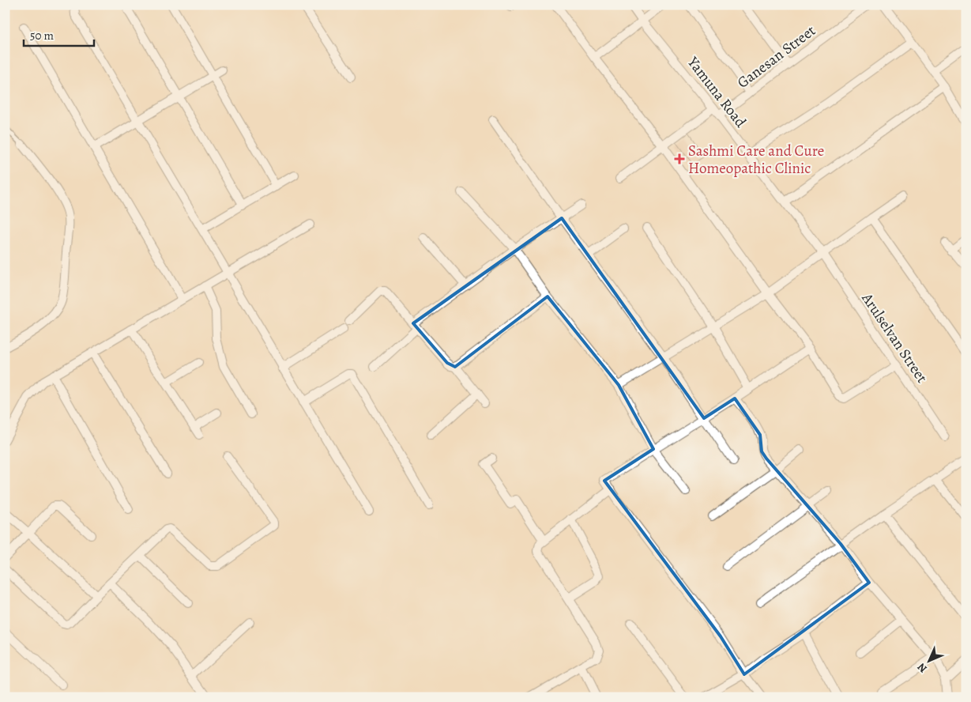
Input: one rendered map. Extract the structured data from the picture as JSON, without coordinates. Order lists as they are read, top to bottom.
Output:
{
  "streets": {
    "street": ["Ganesan Street", "Yamuna Road", "Arulselvan Street"]
  },
  "crossings": [
    ["Ganesan Street", "Yamuna Road"],
    ["Yamuna Road", "Arulselvan Street"]
  ],
  "places": {
    "health": ["Sashmi Care and Cure Homeopathic Clinic"]
  },
  "scale_bar": "50 m",
  "north": "bottom left"
}
